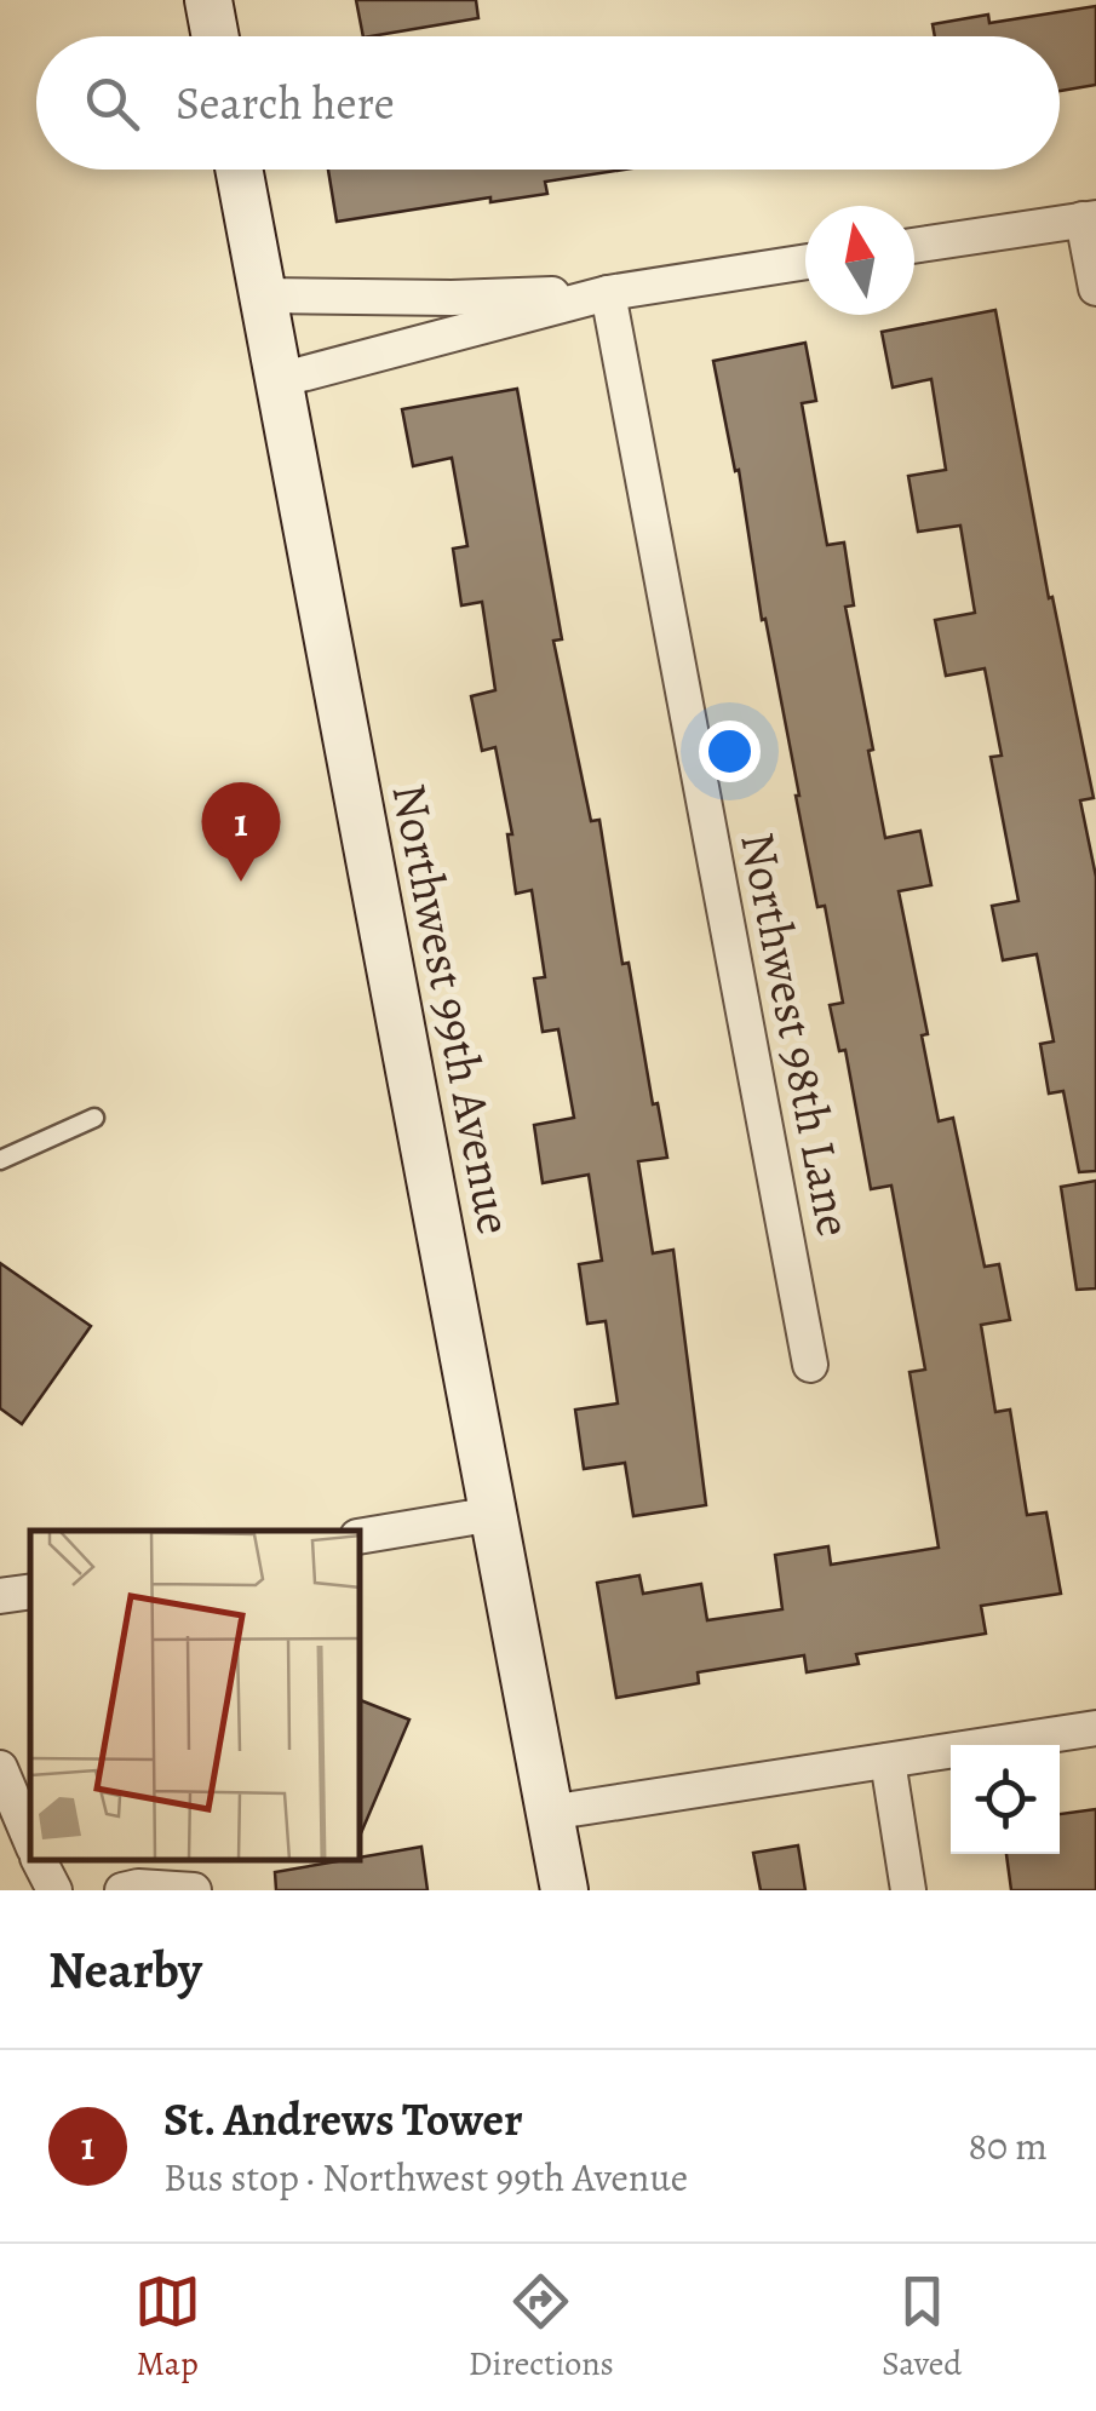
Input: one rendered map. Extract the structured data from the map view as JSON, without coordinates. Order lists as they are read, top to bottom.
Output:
{
  "streets": {
    "street": ["Northwest 99th Avenue", "Northwest 98th Lane"]
  },
  "north": "top",
  "page": {
    "search": "Search here",
    "pins": "1",
    "heading": "Nearby",
    "list": [
      {
        "mark": "1",
        "name": "St. Andrews Tower",
        "note": "Bus stop · Northwest 99th Avenue",
        "value": "80 m"
      }
    ],
    "nav": ["Map", "Directions", "Saved"]
  }
}
